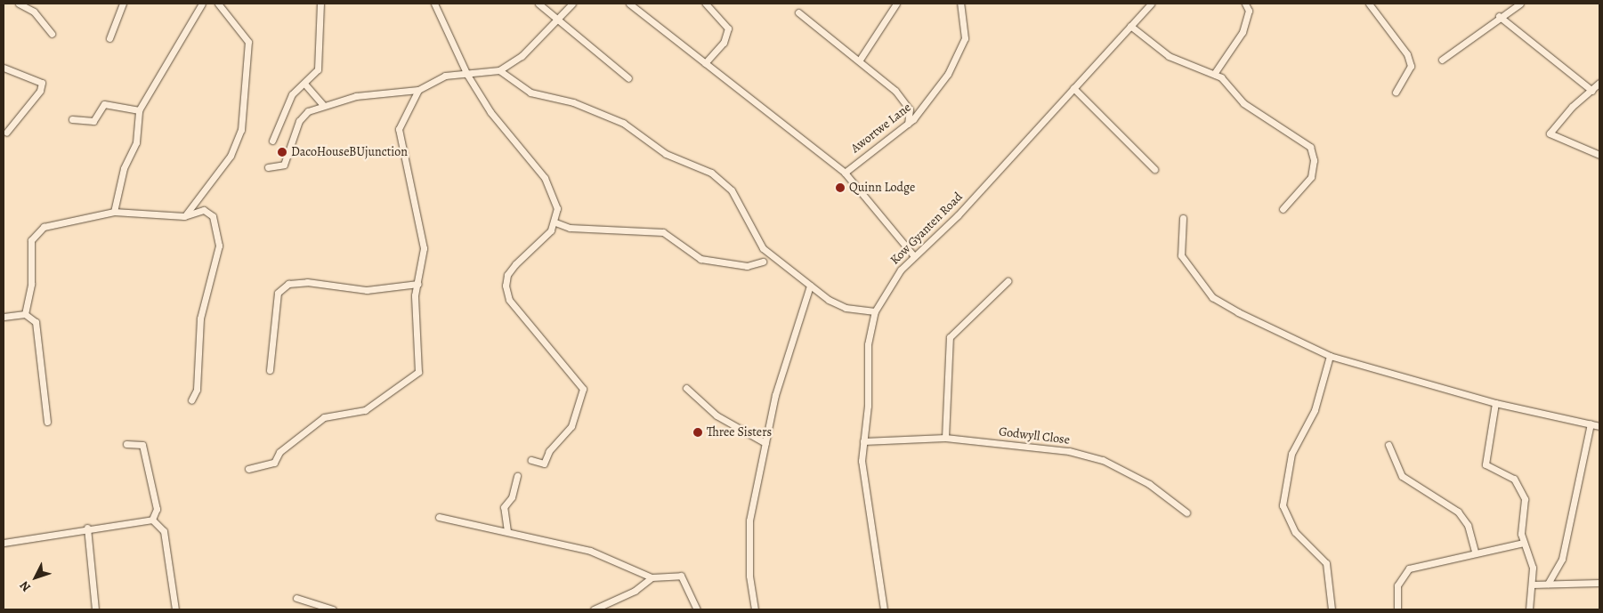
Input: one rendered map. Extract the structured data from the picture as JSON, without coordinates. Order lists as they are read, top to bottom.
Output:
{
  "streets": {
    "street": ["Awortwe Lane", "Kow Gyanten Road", "Godwyll Close"]
  },
  "crossings": [
    ["Kow Gyanten Road", "Godwyll Close"]
  ],
  "places": ["DacoHouseBUjunction", "Quinn Lodge", "Three Sisters"],
  "north": "bottom left"
}
